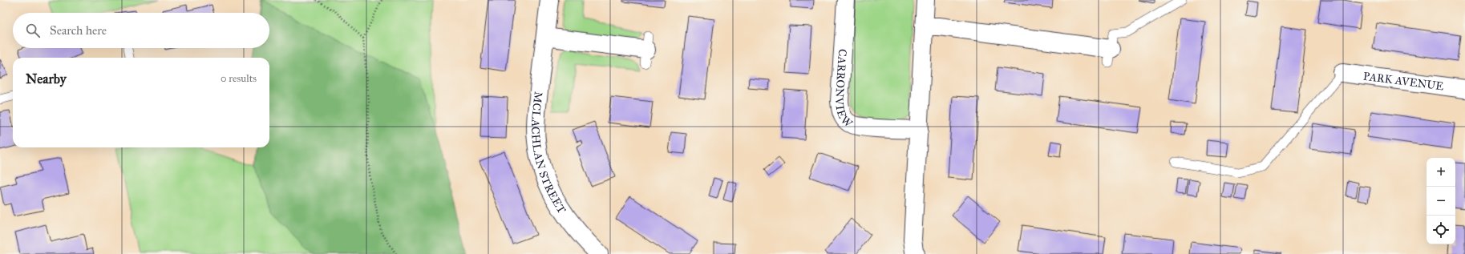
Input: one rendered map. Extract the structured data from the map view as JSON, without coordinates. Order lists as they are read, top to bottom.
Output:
{
  "streets": {
    "street": ["PARK AVENUE", "CARRONVIEW", "MCLACHLAN STREET"]
  },
  "page": {
    "search": "Search here",
    "heading": ["Nearby", "0 results"],
    "map_buttons": ["+", "−"]
  }
}
